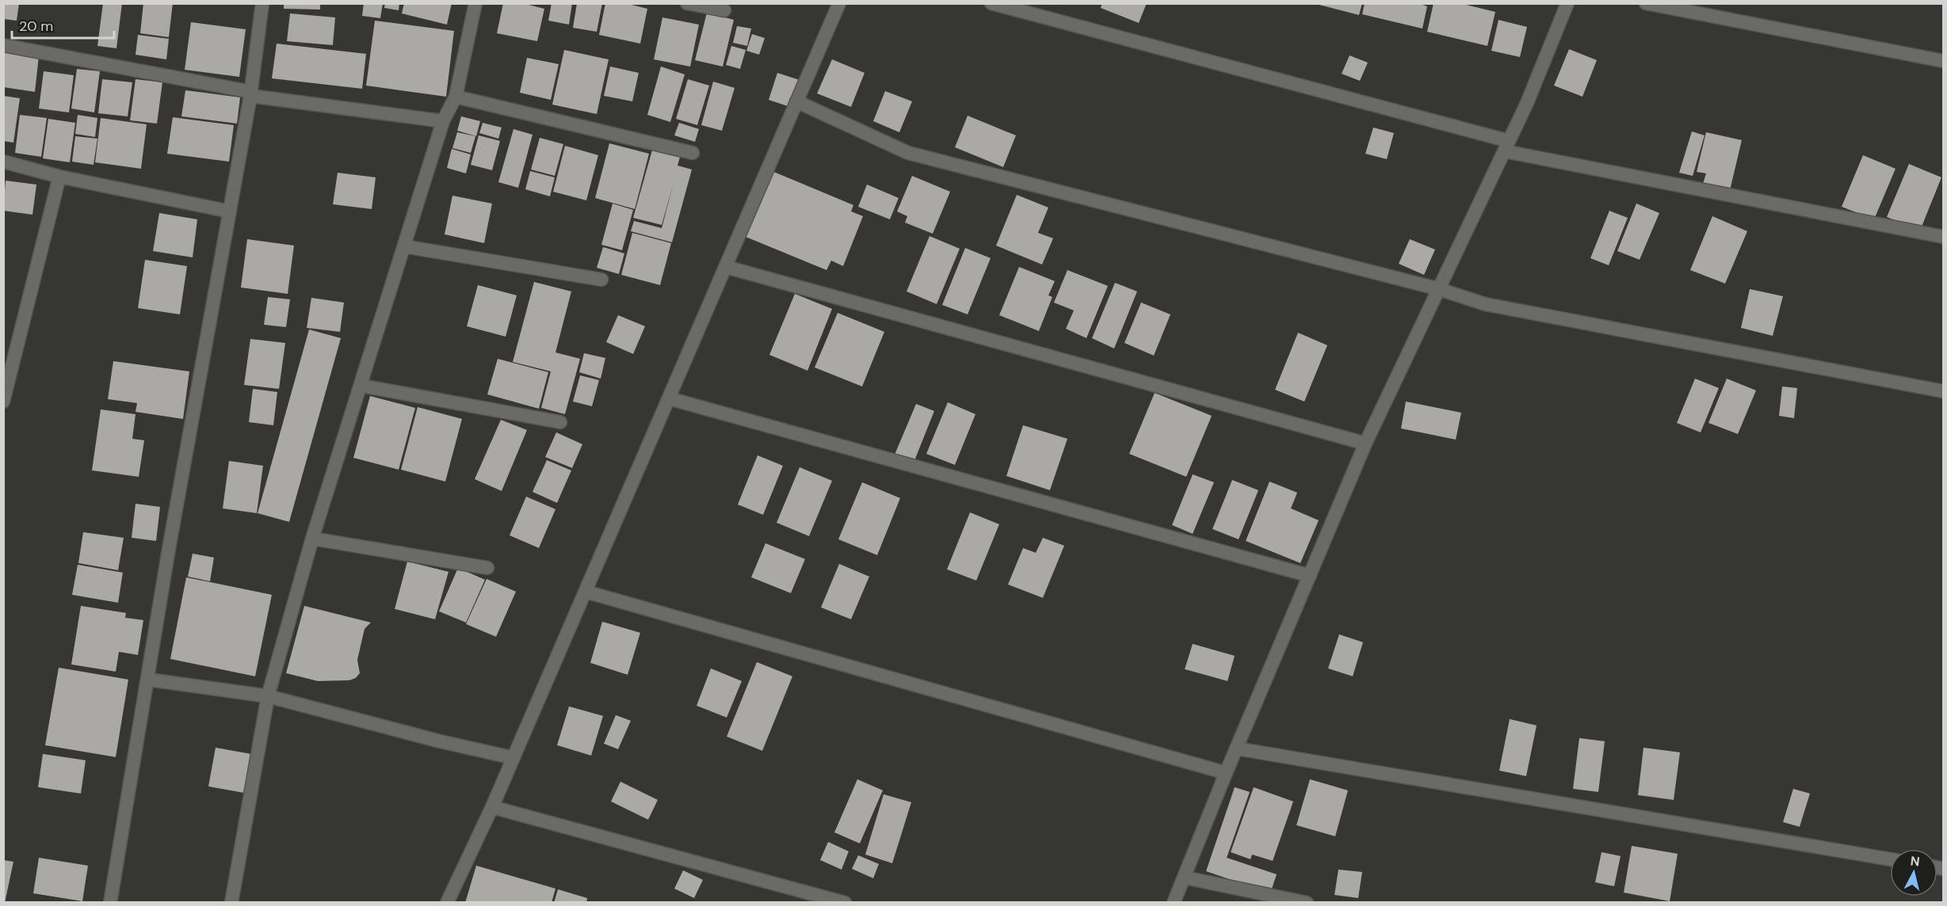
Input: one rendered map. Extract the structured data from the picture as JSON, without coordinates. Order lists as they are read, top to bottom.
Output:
{
  "scale_bar": "20 m",
  "north": "top"
}
